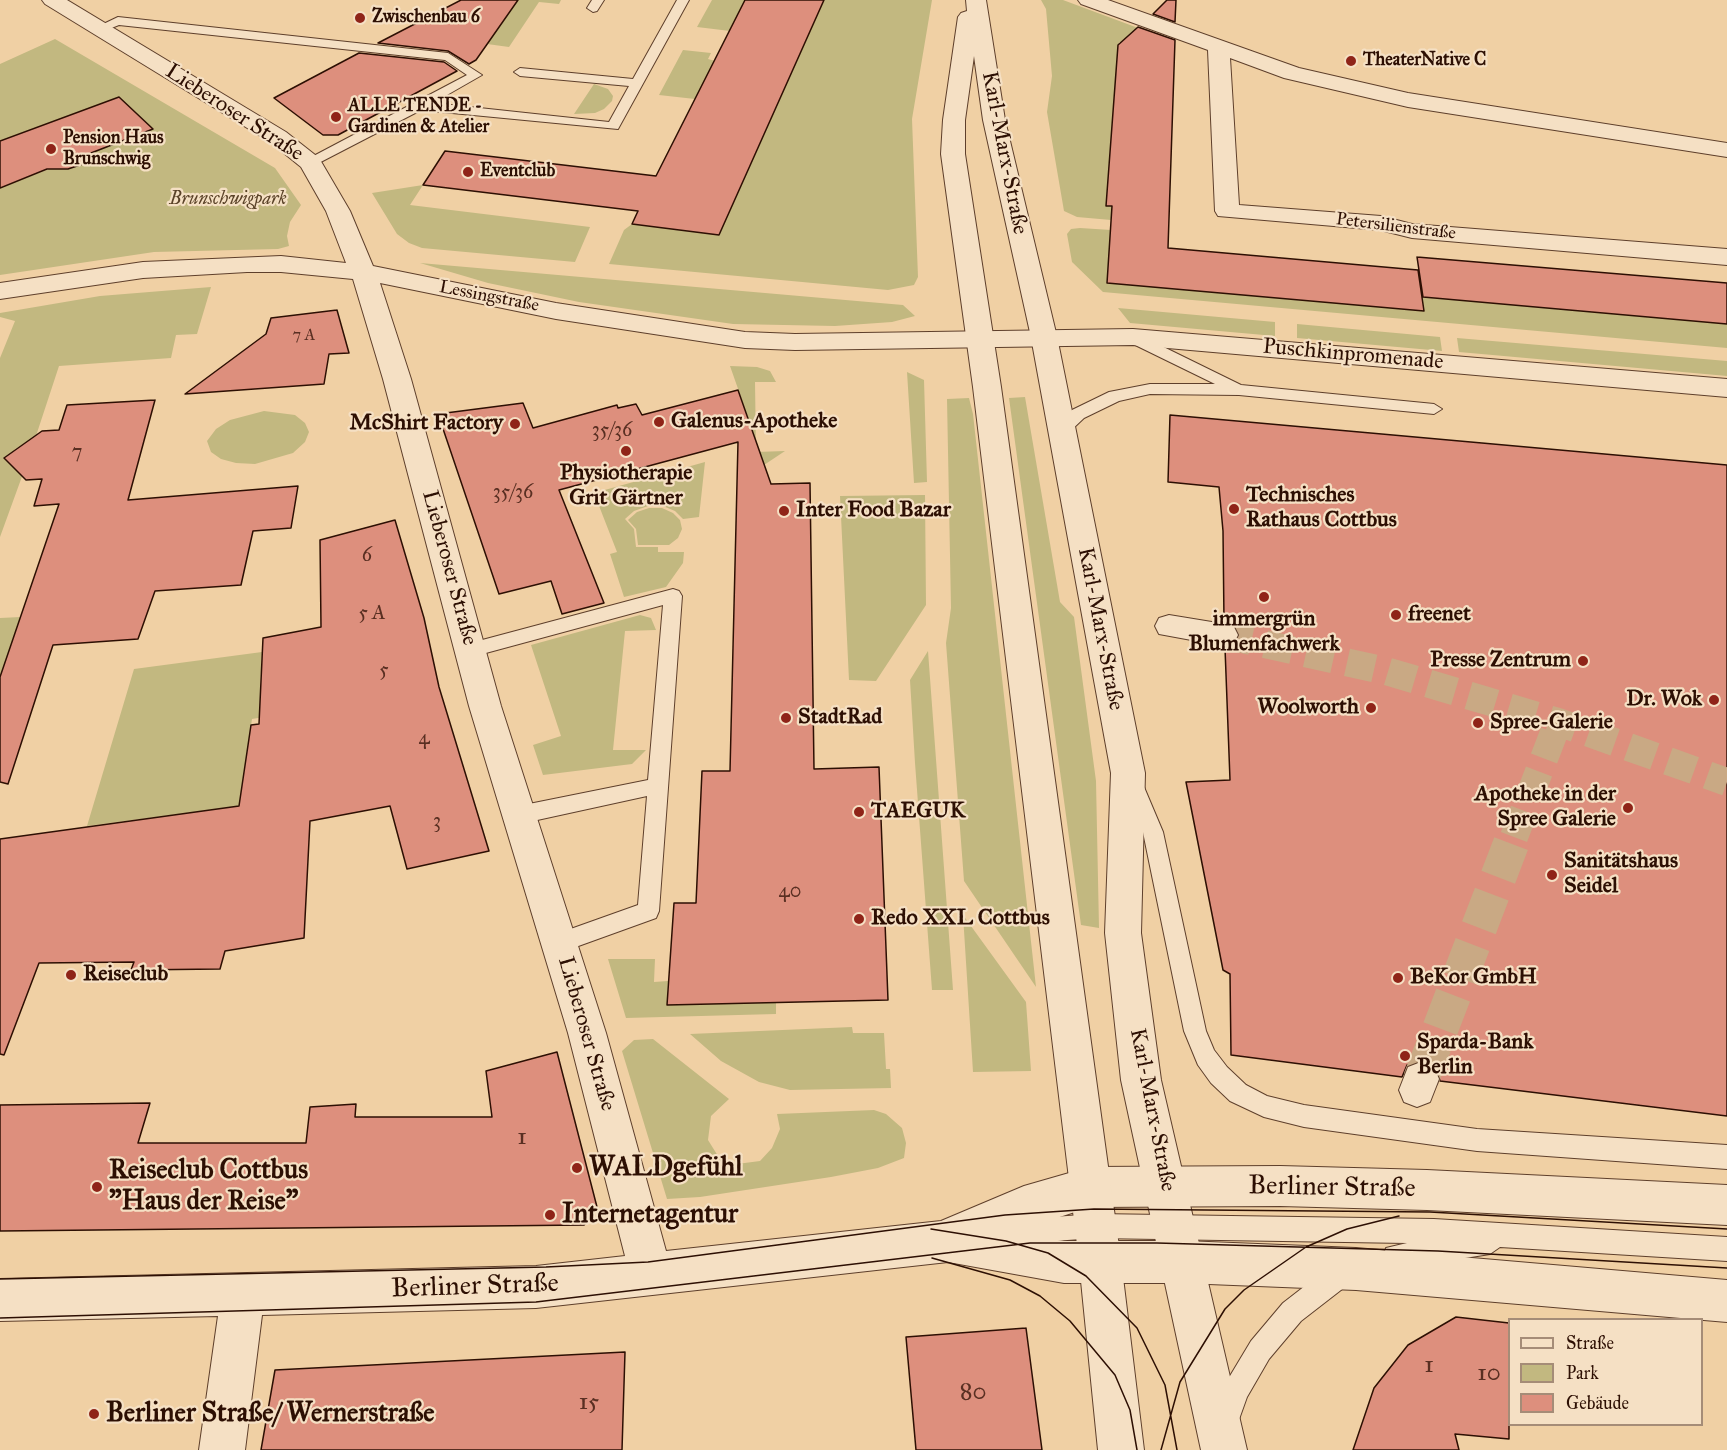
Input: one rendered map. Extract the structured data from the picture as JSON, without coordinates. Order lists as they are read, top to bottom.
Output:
{
  "streets": {
    "street": [
      "Lieberoser Straße",
      "Karl-Marx-Straße",
      "Petersilienstraße",
      "Lessingstraße",
      "Puschkinpromenade",
      "Berliner Straße"
    ]
  },
  "crossings": [
    ["Lieberoser Straße", "Lessingstraße"],
    ["Lieberoser Straße", "Berliner Straße"],
    ["Karl-Marx-Straße", "Lessingstraße"],
    ["Karl-Marx-Straße", "Puschkinpromenade"],
    ["Karl-Marx-Straße", "Berliner Straße"],
    ["Lessingstraße", "Puschkinpromenade"]
  ],
  "parks": ["Brunschwigpark"],
  "places": [
    "Zwischenbau 6",
    "TheaterNative C",
    "ALLE TENDE - Gardinen & Atelier",
    "Pension Haus Brunschwig",
    "Eventclub",
    "Galenus-Apotheke",
    "McShirt Factory",
    "Physiotherapie Grit Gärtner",
    "Technisches Rathaus Cottbus",
    "Inter Food Bazar",
    "immergrün Blumenfachwerk",
    "freenet",
    "Presse Zentrum",
    "Dr. Wok",
    "Woolworth",
    "StadtRad",
    "Spree-Galerie",
    "Apotheke in der Spree Galerie",
    "TAEGUK",
    "Sanitätshaus Seidel",
    "Redo XXL Cottbus",
    "Reiseclub",
    "BeKor GmbH",
    "Sparda-Bank Berlin",
    "WALDgefühl",
    "Reiseclub Cottbus \"Haus der Reise\"",
    "Internetagentur",
    "Berliner Straße/ Wernerstraße"
  ],
  "house_numbers": [
    "7 A",
    "35/36",
    "7",
    "35/36",
    "6",
    "5 A",
    "5",
    "4",
    "3",
    "40",
    "1",
    "1",
    "10",
    "80",
    "15"
  ],
  "legend": ["Straße", "Park", "Gebäude"]
}
